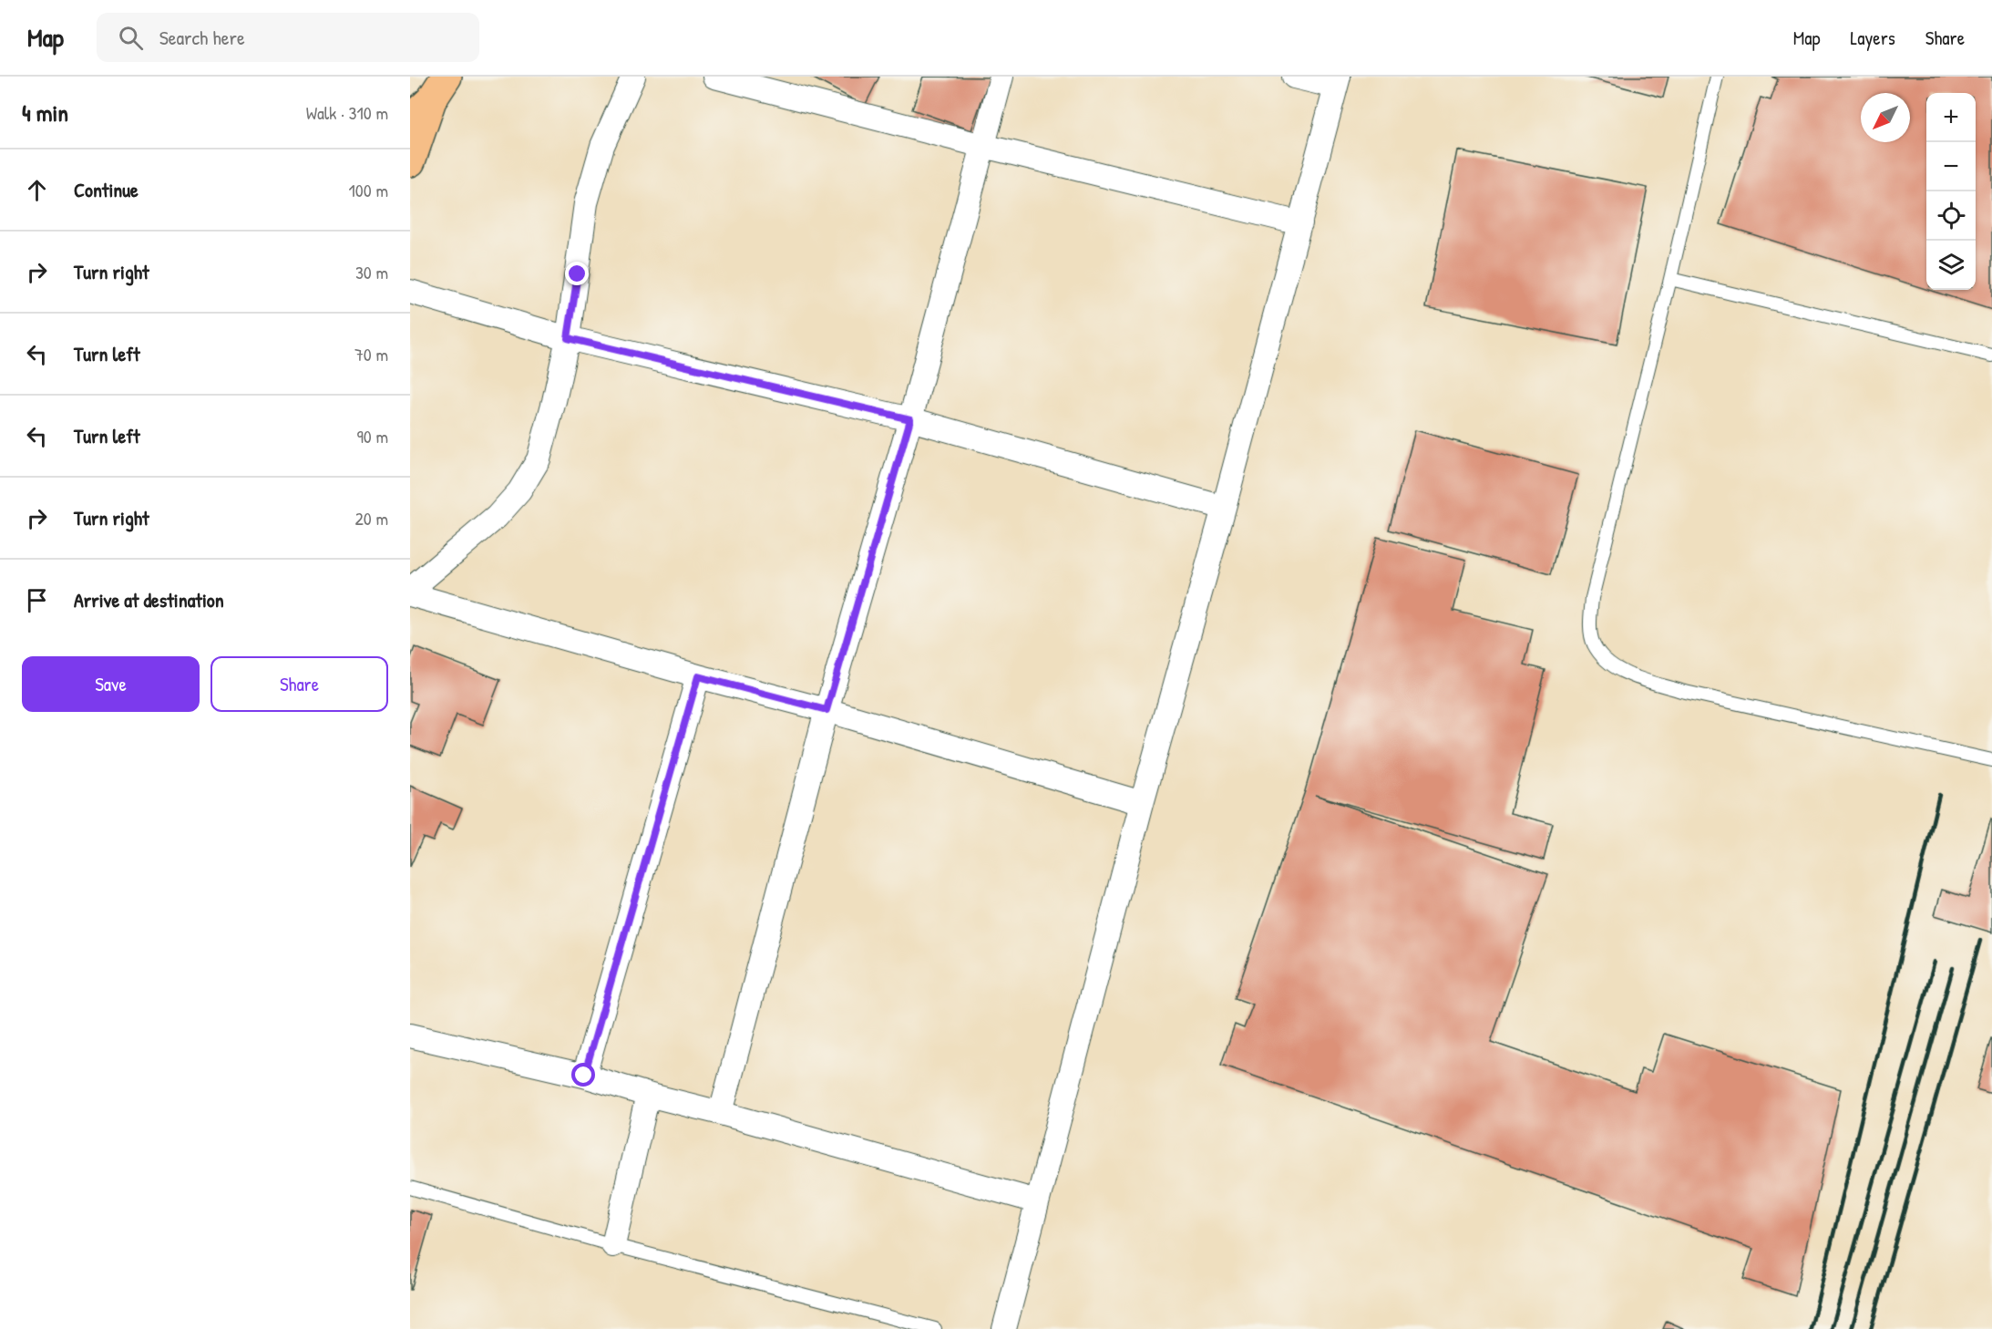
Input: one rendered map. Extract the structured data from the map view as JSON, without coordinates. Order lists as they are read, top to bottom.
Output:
{
  "north": "bottom left",
  "page": {
    "header": "Map",
    "search": "Search here",
    "nav": ["Map", "Layers", "Share"],
    "heading": ["4 min", "Walk · 310 m"],
    "map_buttons": ["+", "−"],
    "list": [
      ["Continue", "100 m"],
      ["Turn right", "30 m"],
      ["Turn left", "70 m"],
      ["Turn left", "90 m"],
      ["Turn right", "20 m"],
      "Arrive at destination"
    ],
    "buttons": ["Save", "Share"]
  }
}
